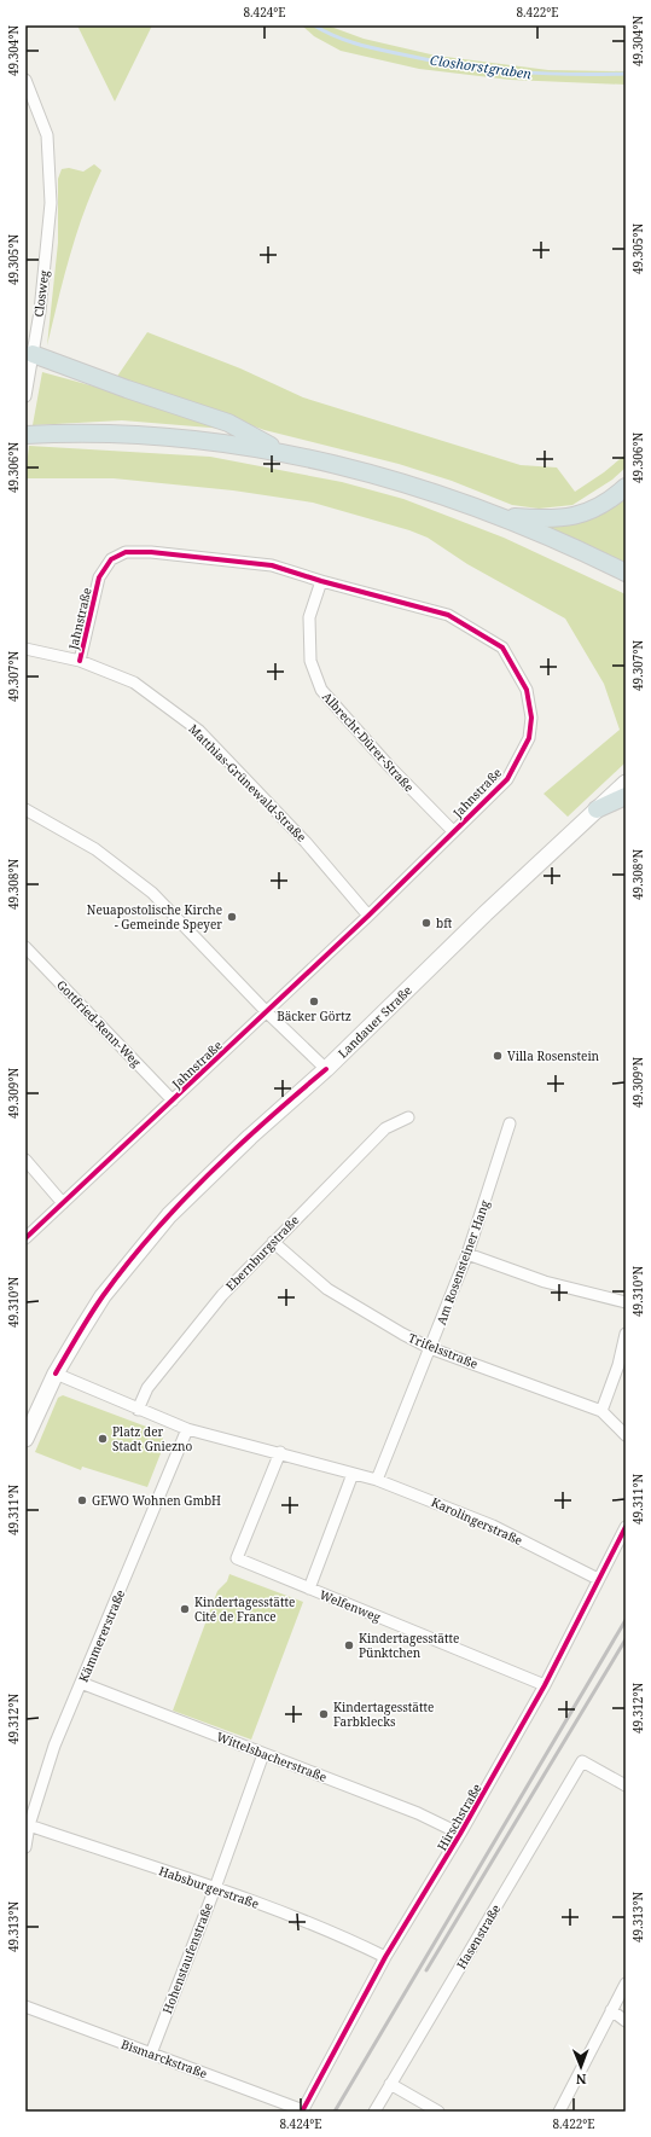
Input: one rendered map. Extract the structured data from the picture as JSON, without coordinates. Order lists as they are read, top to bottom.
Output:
{
  "streets": {
    "main road": ["Landauer Straße"],
    "street": [
      "Closweg",
      "Jahnstraße",
      "Albrecht-Dürer-Straße",
      "Matthias-Grünewald-Straße",
      "Gottfried-Renn-Weg",
      "Ebernburgstraße",
      "Am Rosensteiner Hang",
      "Trifelsstraße",
      "Karolingerstraße",
      "Welfenweg",
      "Kämmererstraße",
      "Wittelsbacherstraße",
      "Hirschstraße",
      "Habsburgerstraße",
      "Hasenstraße",
      "Hohenstaufenstraße",
      "Bismarckstraße"
    ]
  },
  "crossings": [
    ["Jahnstraße", "Albrecht-Dürer-Straße"],
    ["Jahnstraße", "Matthias-Grünewald-Straße"],
    ["Jahnstraße", "Gottfried-Renn-Weg"],
    ["Landauer Straße", "Karolingerstraße"],
    ["Ebernburgstraße", "Trifelsstraße"],
    ["Ebernburgstraße", "Karolingerstraße"],
    ["Am Rosensteiner Hang", "Trifelsstraße"],
    ["Am Rosensteiner Hang", "Karolingerstraße"],
    ["Karolingerstraße", "Welfenweg"],
    ["Karolingerstraße", "Kämmererstraße"],
    ["Karolingerstraße", "Hirschstraße"],
    ["Welfenweg", "Hirschstraße"],
    ["Kämmererstraße", "Wittelsbacherstraße"],
    ["Kämmererstraße", "Habsburgerstraße"],
    ["Wittelsbacherstraße", "Hirschstraße"],
    ["Wittelsbacherstraße", "Hohenstaufenstraße"],
    ["Hirschstraße", "Habsburgerstraße"],
    ["Hirschstraße", "Bismarckstraße"],
    ["Habsburgerstraße", "Hohenstaufenstraße"],
    ["Hohenstaufenstraße", "Bismarckstraße"]
  ],
  "water": ["Closhorstgraben"],
  "places": [
    "Neuapostolische Kirche - Gemeinde Speyer",
    "bft",
    "Bäcker Görtz",
    "Villa Rosenstein",
    "Platz der Stadt Gniezno",
    "GEWO Wohnen GmbH",
    "Kindertagesstätte Cité de France",
    "Kindertagesstätte Pünktchen",
    "Kindertagesstätte Farbklecks"
  ],
  "north": "bottom",
  "coordinates": [
    "8.424°E",
    "8.422°E",
    "49.304°N",
    "49.305°N",
    "49.306°N",
    "49.307°N",
    "49.308°N",
    "49.309°N",
    "49.310°N",
    "49.311°N",
    "49.312°N",
    "49.313°N"
  ]
}
